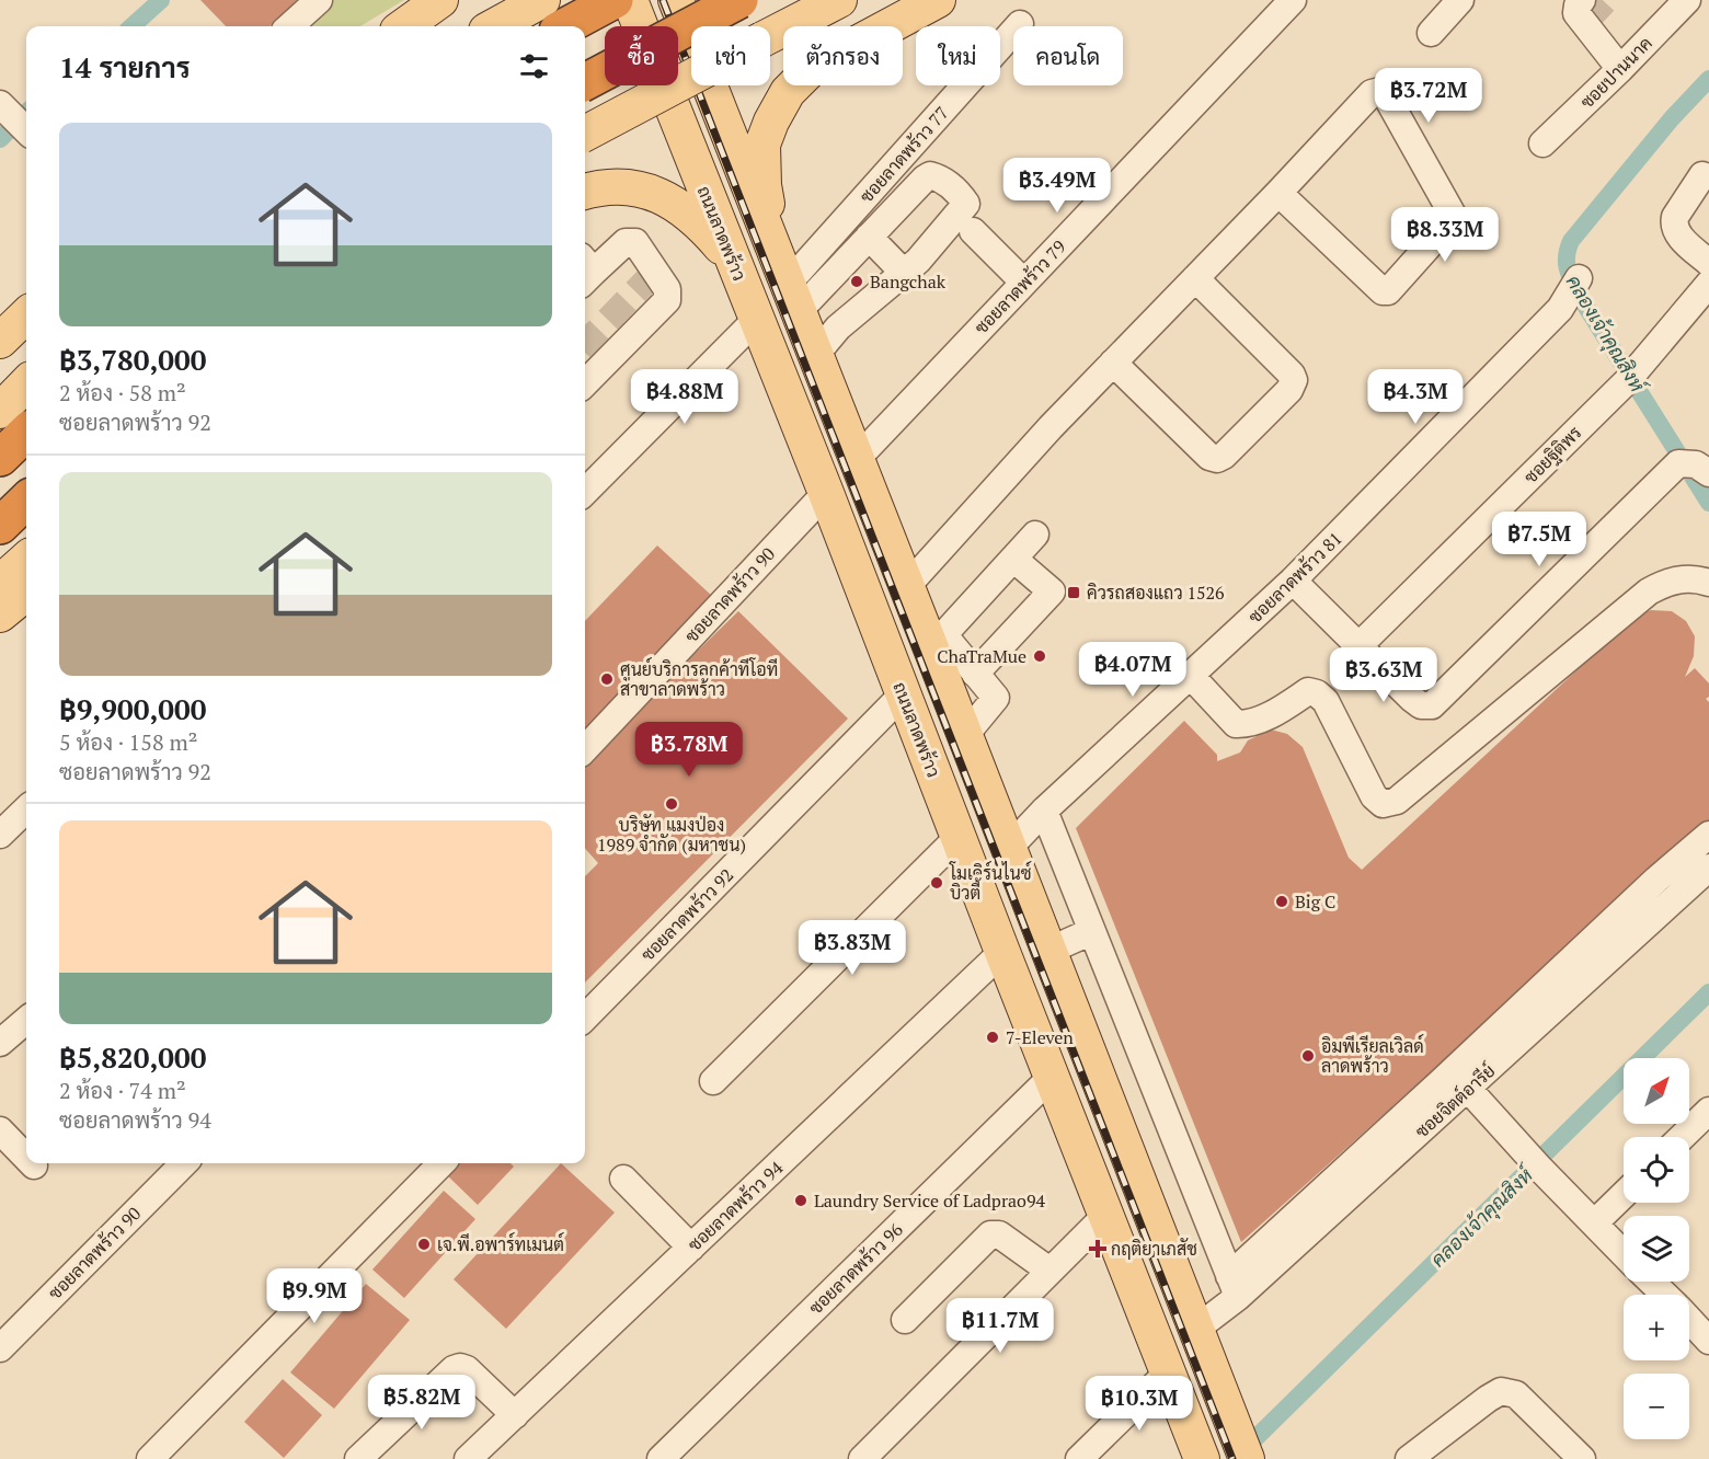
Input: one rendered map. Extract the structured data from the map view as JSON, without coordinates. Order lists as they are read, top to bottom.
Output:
{
  "streets": {
    "main road": ["ถนนลาดพร้าว"],
    "street": [
      "ซอยปานนาค",
      "ซอยลาดพร้าว 77",
      "ซอยลาดพร้าว 79",
      "ซอยฐิติพร",
      "ซอยลาดพร้าว 81",
      "ซอยลาดพร้าว 90",
      "ซอยลาดพร้าว 92",
      "ซอยจิตต์อารีย์",
      "ซอยลาดพร้าว 94",
      "ซอยลาดพร้าว 96"
    ]
  },
  "crossings": [
    ["ถนนลาดพร้าว", "ซอยลาดพร้าว 90"],
    ["ถนนลาดพร้าว", "ซอยลาดพร้าว 92"],
    ["ถนนลาดพร้าว", "ซอยลาดพร้าว 94"],
    ["ถนนลาดพร้าว", "ซอยลาดพร้าว 96"]
  ],
  "water": ["คลองเจ้าคุณสิงห์"],
  "places": {
    "other": [
      "Bangchak",
      "ChaTraMue",
      "ศูนย์บริการลูกค้าทีโอที สาขาลาดพร้าว",
      "บริษัท แมงป่อง 1989 จำกัด (มหาชน)",
      "โมเดิร์นไนซ์ บิวตี้",
      "Big C",
      "7-Eleven",
      "อิมพีเรียลเวิลด์ ลาดพร้าว",
      "Laundry Service of Ladprao94",
      "เจ.พี.อพาร์ทเมนต์"
    ],
    "transit": ["คิวรถสองแถว 1526"],
    "health": ["กฤติยาเภสัช"]
  },
  "north": "top right",
  "page": {
    "chip": [
      "ซื้อ",
      "เช่า",
      "ตัวกรอง",
      "ใหม่",
      "คอนโด"
    ],
    "heading": "14 รายการ",
    "price": [
      "฿3.72M",
      "฿3.49M",
      "฿8.33M",
      "฿4.88M",
      "฿4.3M",
      "฿7.5M",
      "฿4.07M",
      "฿3.63M",
      "฿3.78M",
      "฿3.83M",
      "฿9.9M",
      "฿11.7M",
      "฿5.82M",
      "฿10.3M"
    ],
    "list": [
      {
        "name": "฿3,780,000",
        "note": "2 ห้อง · 58 m² · ซอยลาดพร้าว 92"
      },
      {
        "name": "฿9,900,000",
        "note": "5 ห้อง · 158 m² · ซอยลาดพร้าว 92"
      },
      {
        "name": "฿5,820,000",
        "note": "2 ห้อง · 74 m² · ซอยลาดพร้าว 94"
      }
    ],
    "map_buttons": ["+", "−"]
  }
}
